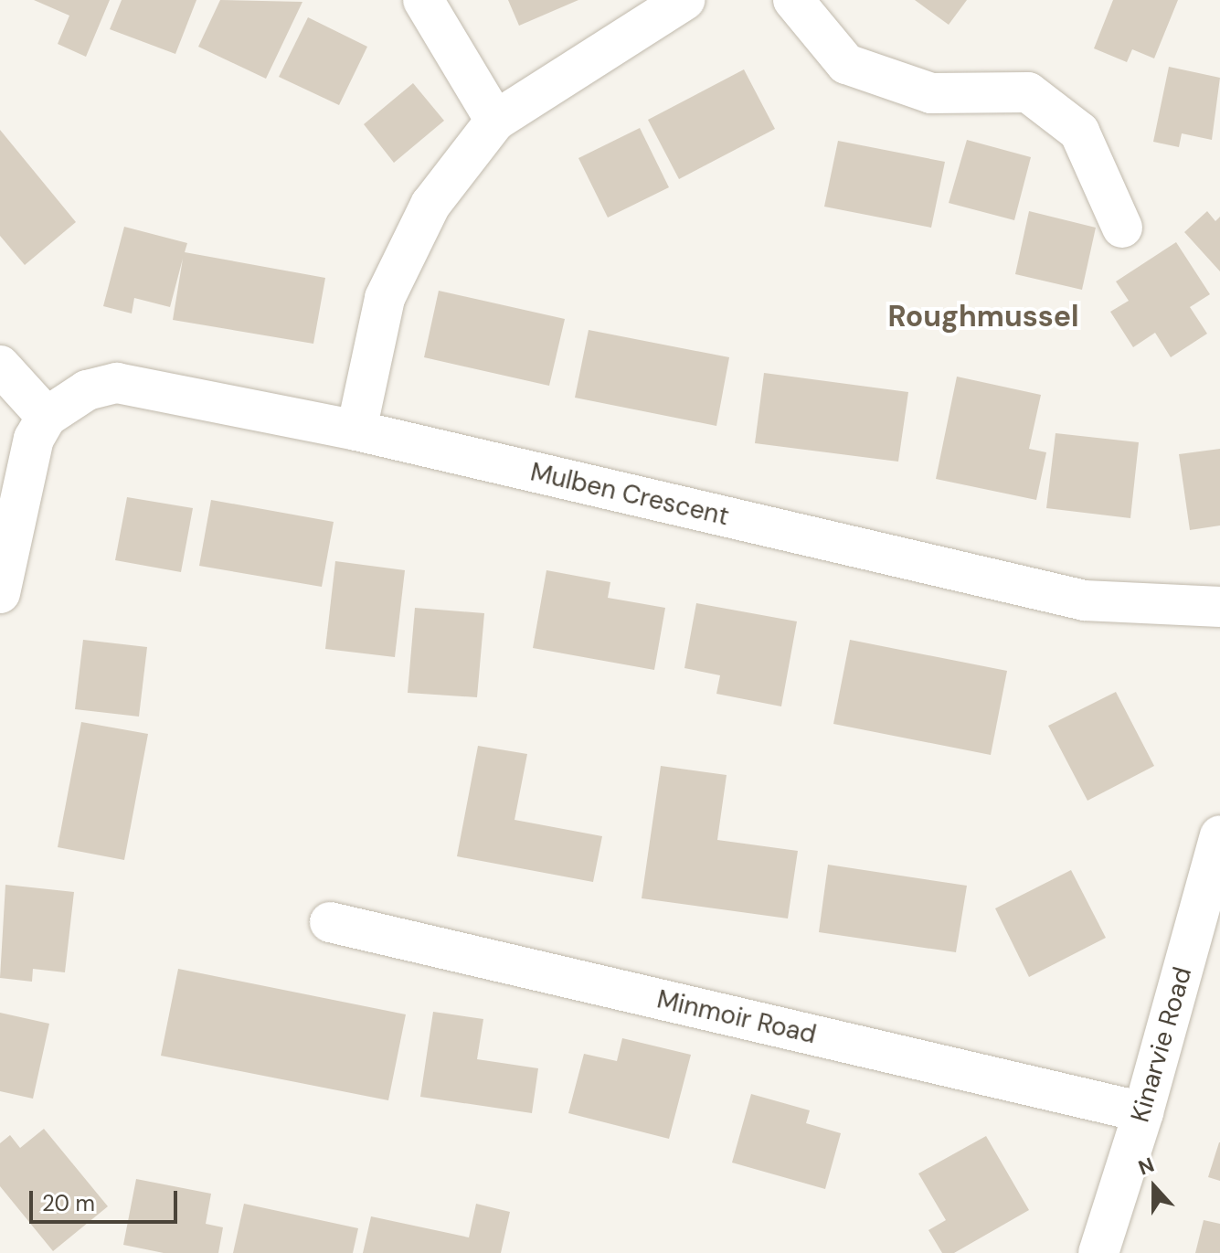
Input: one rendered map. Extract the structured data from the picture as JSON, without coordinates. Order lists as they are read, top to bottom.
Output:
{
  "streets": {
    "street": ["Mulben Crescent", "Minmoir Road", "Kinarvie Road"]
  },
  "crossings": [
    ["Minmoir Road", "Kinarvie Road"]
  ],
  "districts": ["Roughmussel"],
  "scale_bar": "20 m",
  "north": "top"
}
